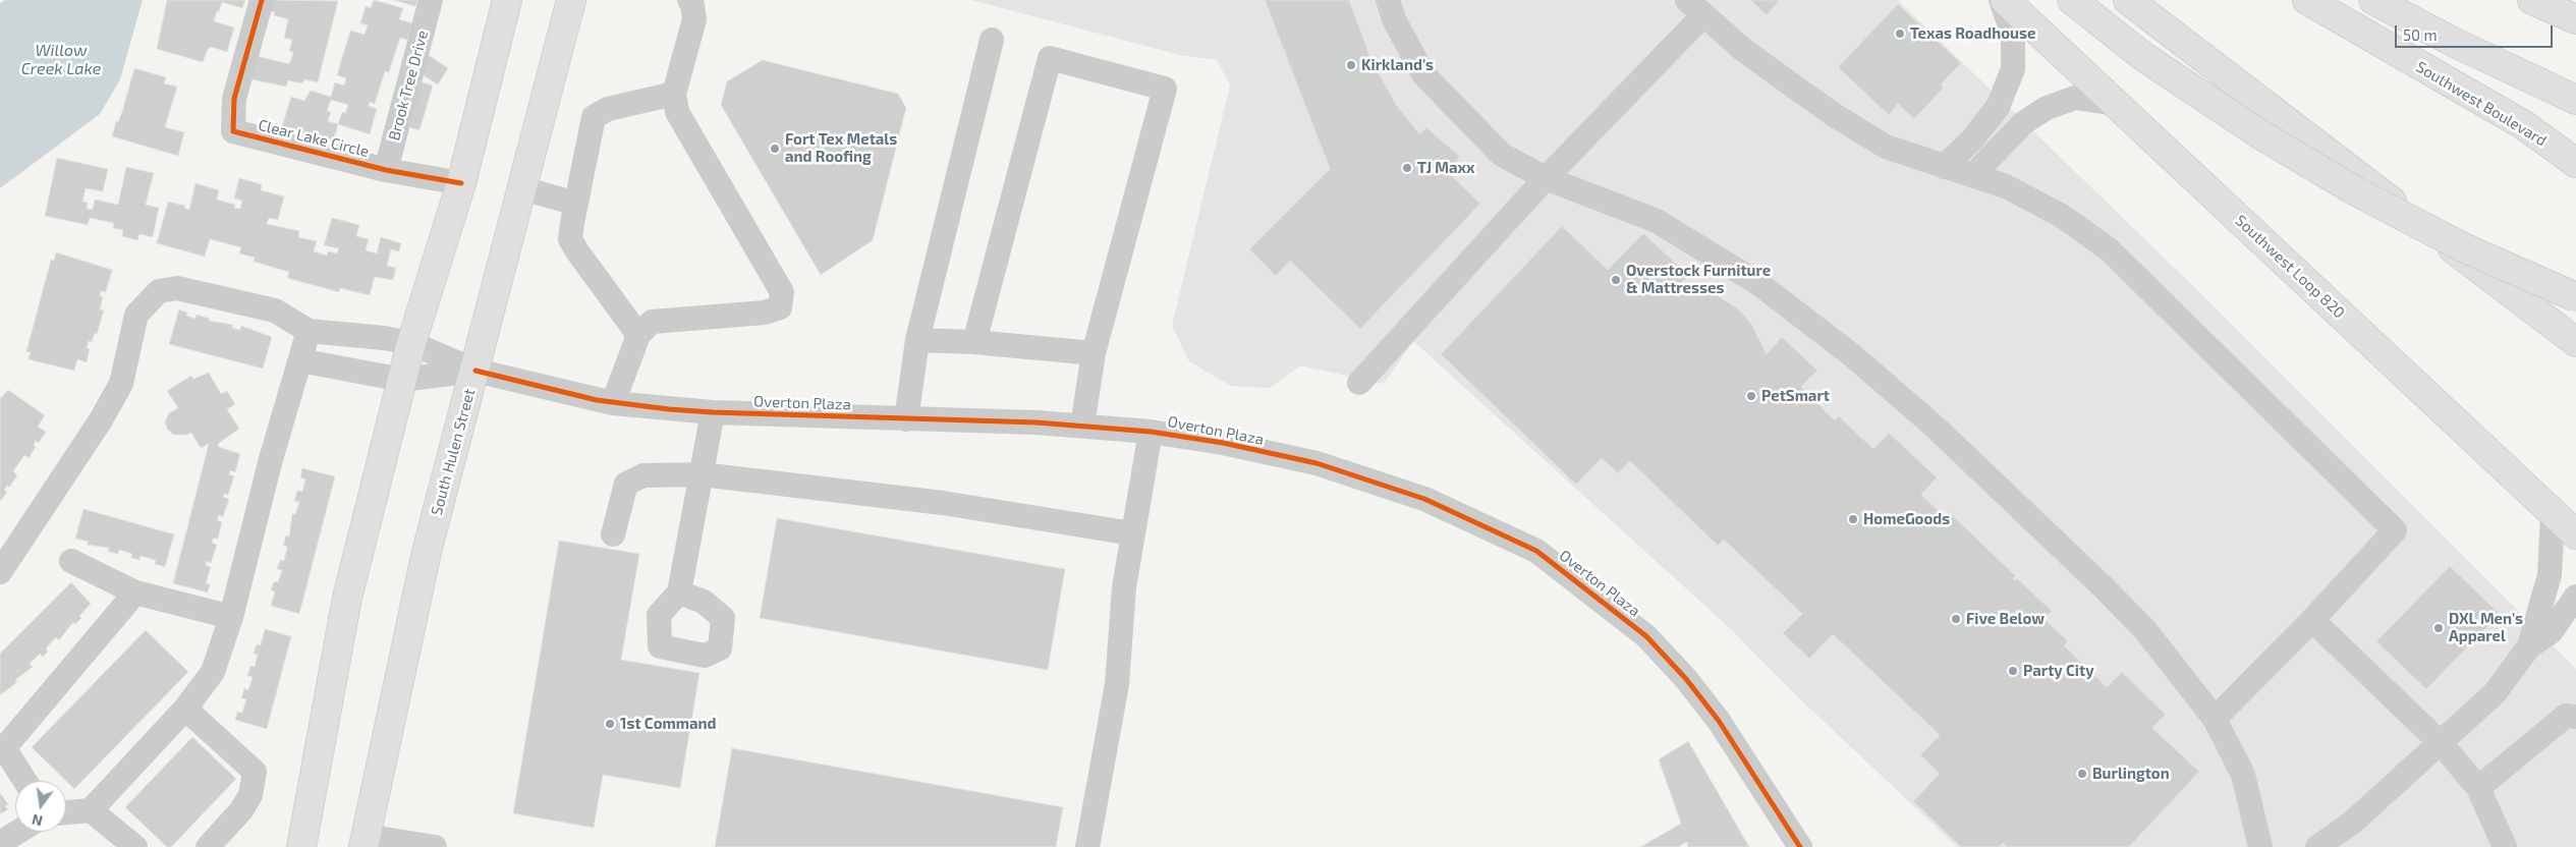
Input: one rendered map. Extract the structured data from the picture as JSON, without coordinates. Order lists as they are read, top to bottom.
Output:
{
  "streets": {
    "main road": ["Southwest Boulevard", "Southwest Loop 820", "South Hulen Street"],
    "street": ["Brook Tree Drive", "Clear Lake Circle", "Overton Plaza"]
  },
  "crossings": [
    ["Brook Tree Drive", "Clear Lake Circle"],
    ["Overton Plaza", "South Hulen Street"]
  ],
  "water": ["Willow Creek Lake"],
  "places": [
    "Texas Roadhouse",
    "Kirkland's",
    "Fort Tex Metals and Roofing",
    "TJ Maxx",
    "Overstock Furniture & Mattresses",
    "PetSmart",
    "HomeGoods",
    "Five Below",
    "DXL Men's Apparel",
    "Party City",
    "1st Command",
    "Burlington"
  ],
  "scale_bar": "50 m",
  "north": "bottom"
}
